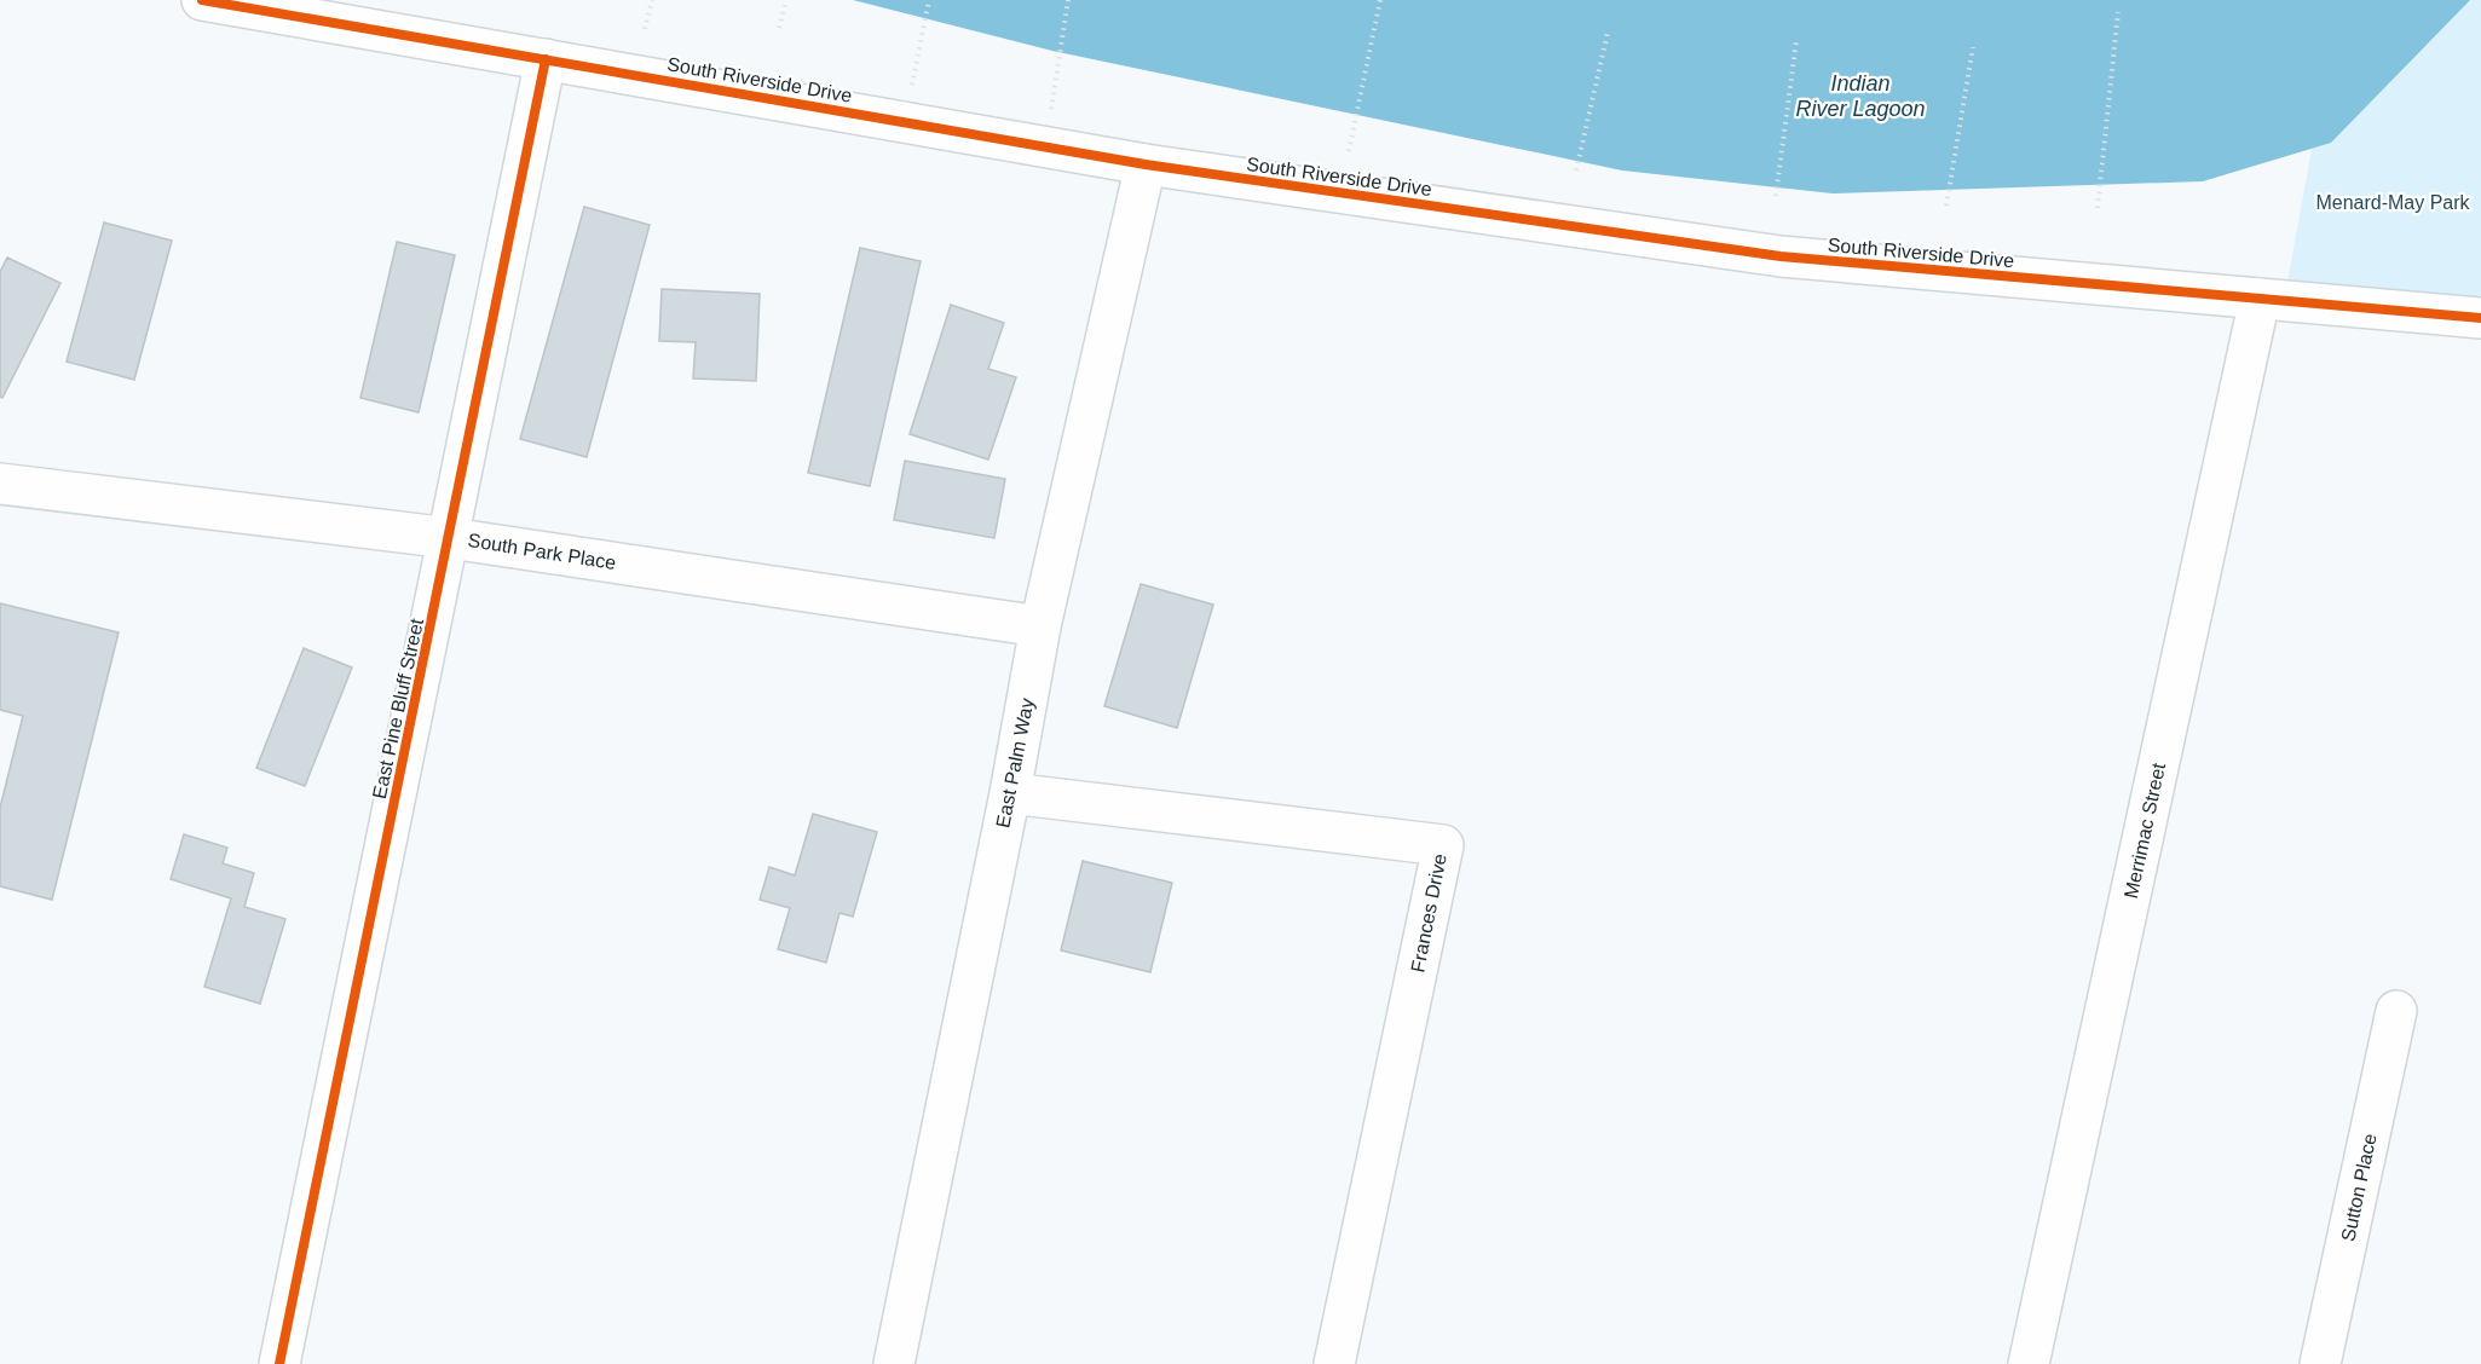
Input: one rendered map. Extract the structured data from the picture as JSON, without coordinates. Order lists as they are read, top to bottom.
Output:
{
  "streets": {
    "street": [
      "South Riverside Drive",
      "South Park Place",
      "East Pine Bluff Street",
      "East Palm Way",
      "Merrimac Street",
      "Frances Drive",
      "Sutton Place"
    ]
  },
  "crossings": [
    ["South Riverside Drive", "East Pine Bluff Street"],
    ["South Riverside Drive", "East Palm Way"],
    ["South Riverside Drive", "Merrimac Street"],
    ["South Park Place", "East Pine Bluff Street"],
    ["South Park Place", "East Palm Way"],
    ["East Palm Way", "Frances Drive"]
  ],
  "water": ["Indian River Lagoon"],
  "parks": ["Menard-May Park"]
}
